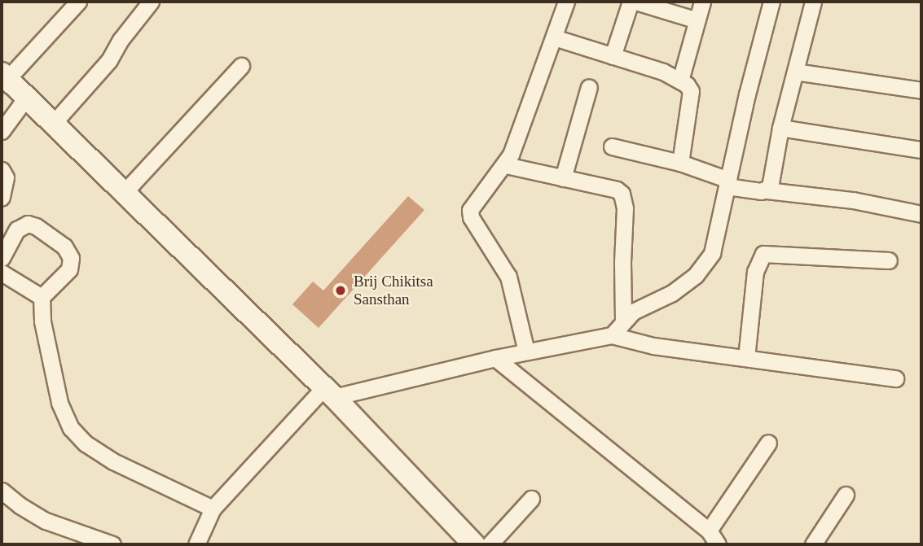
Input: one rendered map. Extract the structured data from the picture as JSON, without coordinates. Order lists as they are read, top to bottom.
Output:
{
  "places": ["Brij Chikitsa Sansthan"]
}
